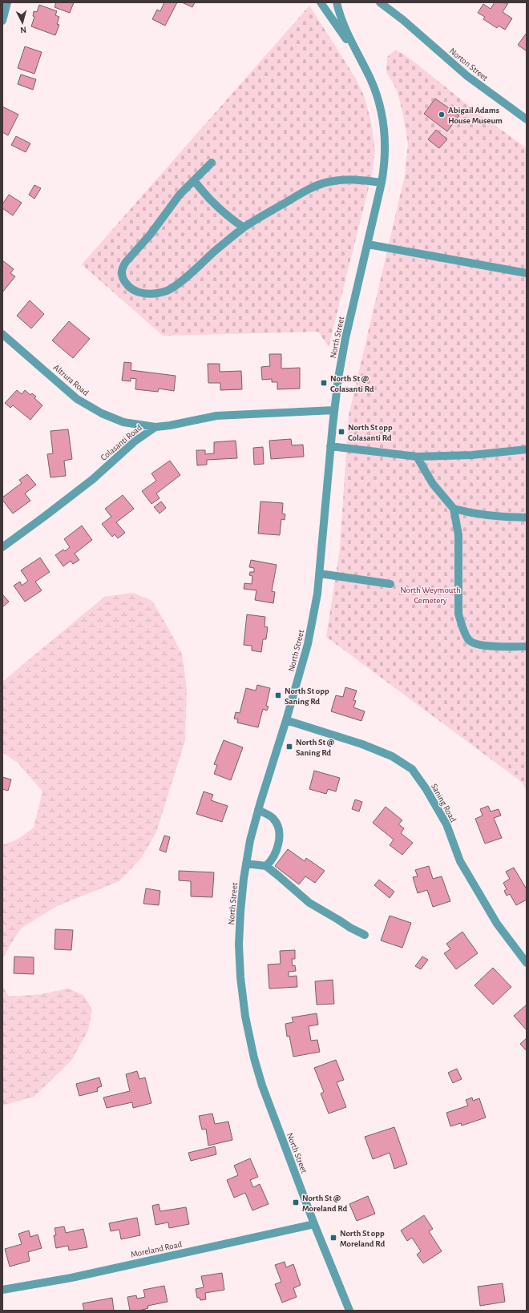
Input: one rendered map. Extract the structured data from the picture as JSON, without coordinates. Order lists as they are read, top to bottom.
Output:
{
  "streets": {
    "street": [
      "Norton Street",
      "North Street",
      "Altrura Road",
      "Colasanti Road",
      "Saning Road",
      "Moreland Road"
    ]
  },
  "crossings": [
    ["North Street", "Colasanti Road"],
    ["North Street", "Saning Road"],
    ["North Street", "Moreland Road"],
    ["Altrura Road", "Colasanti Road"]
  ],
  "parks": ["North Weymouth Cemetery"],
  "places": {
    "other": ["Abigail Adams House Museum"],
    "transit": [
      "North St @ Colasanti Rd",
      "North St opp Colasanti Rd",
      "North St opp Saning Rd",
      "North St @ Saning Rd",
      "North St @ Moreland Rd",
      "North St opp Moreland Rd"
    ]
  },
  "north": "bottom"
}
